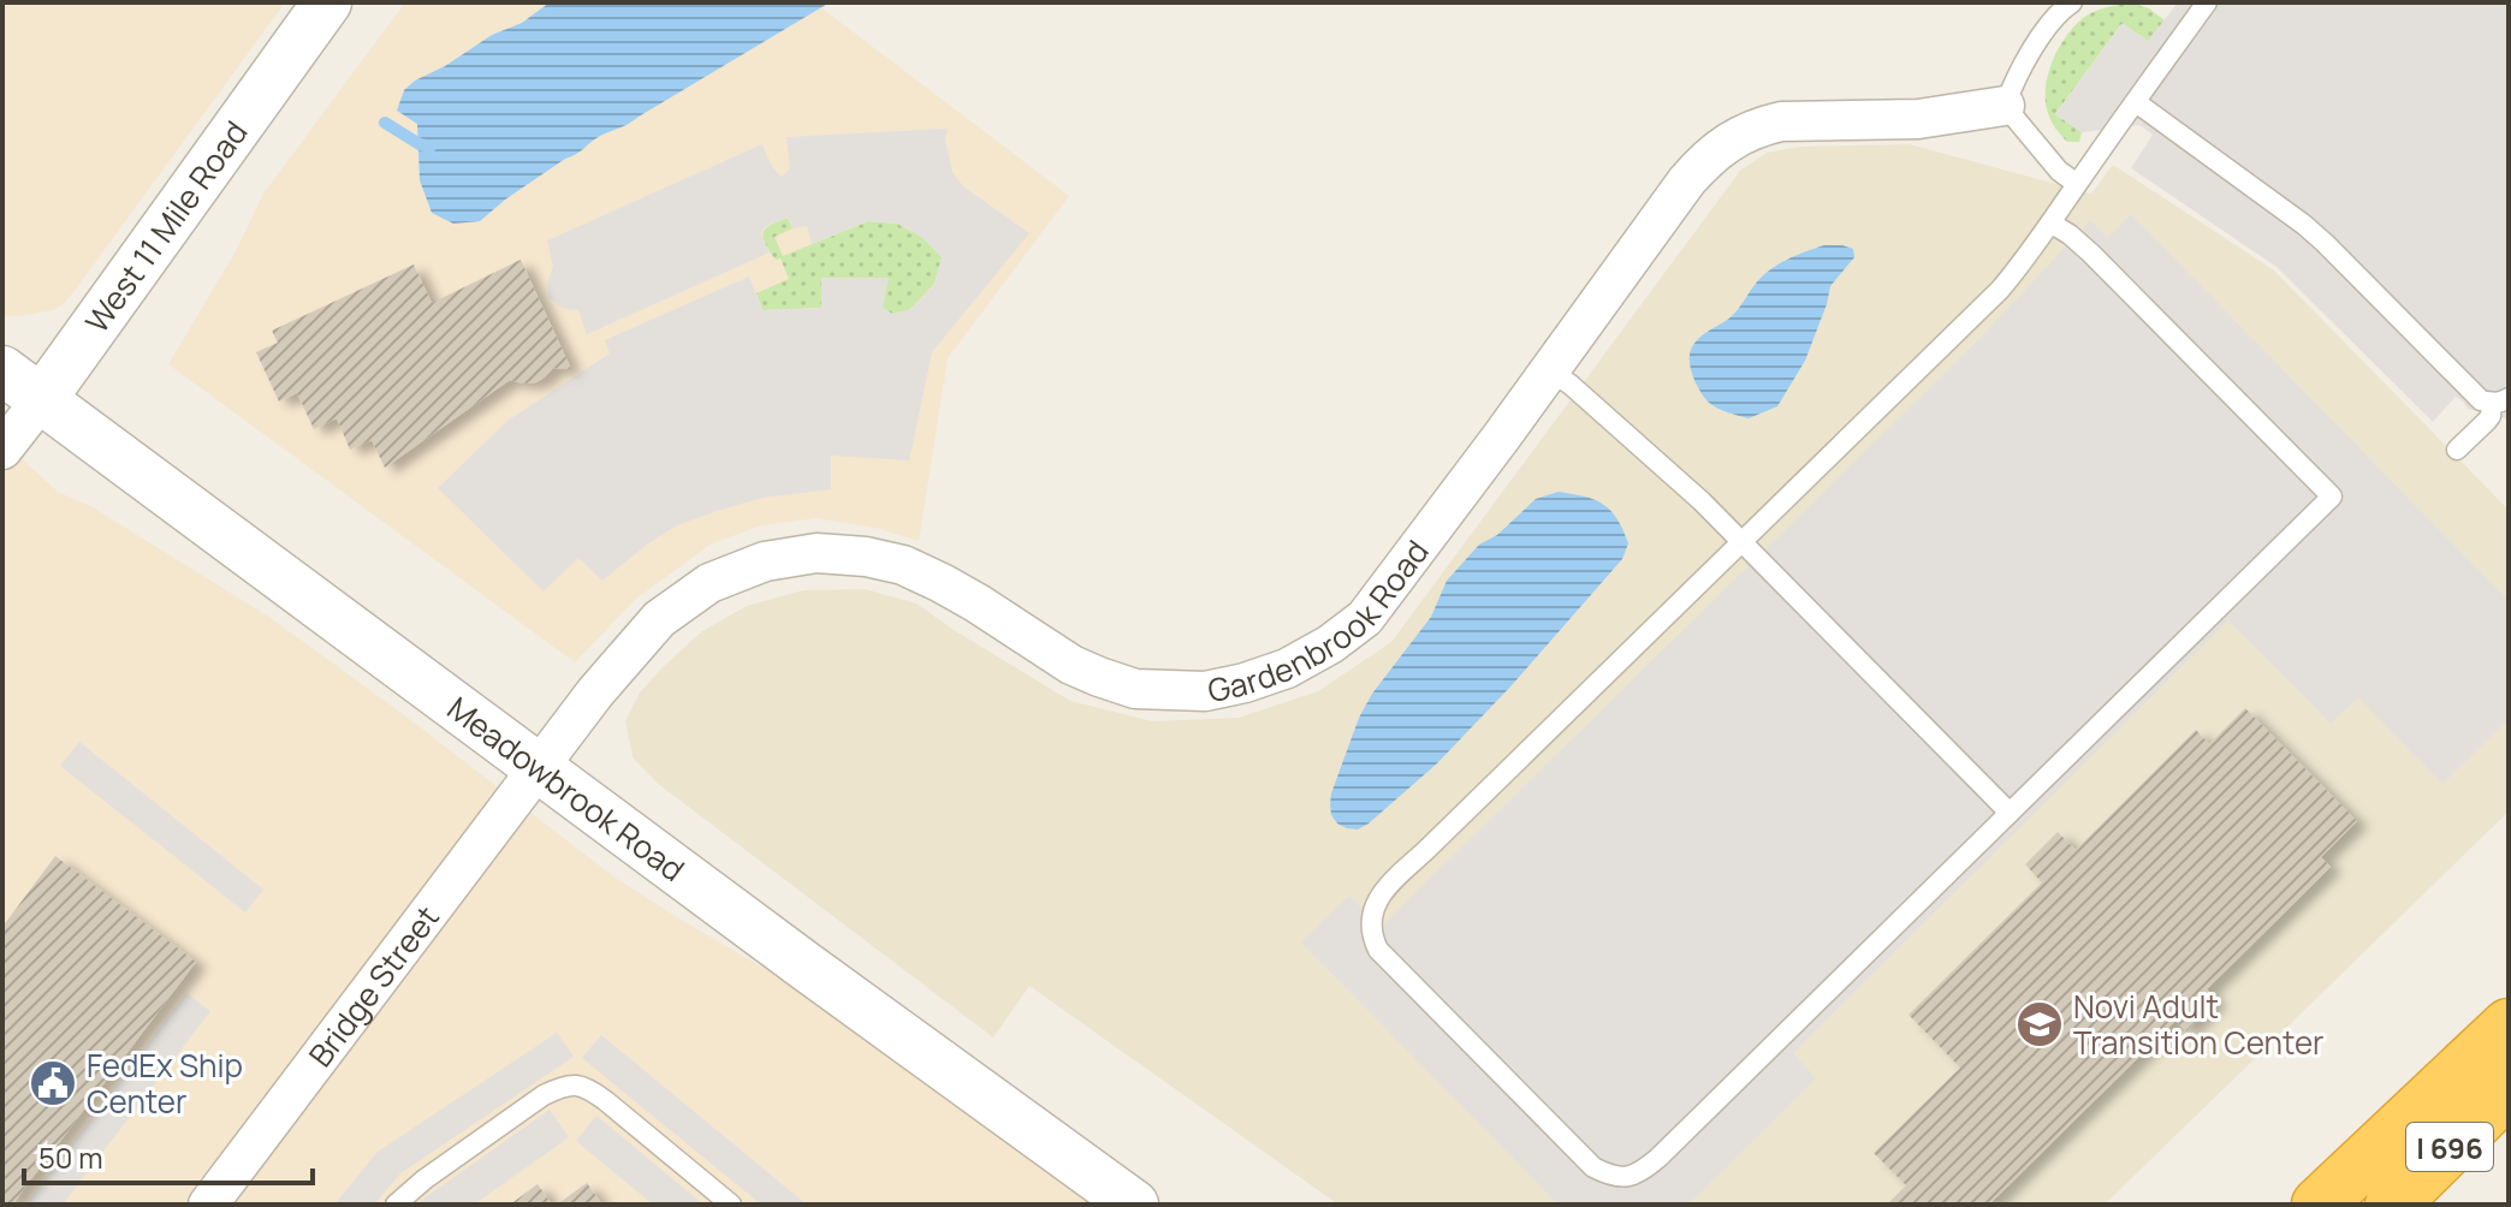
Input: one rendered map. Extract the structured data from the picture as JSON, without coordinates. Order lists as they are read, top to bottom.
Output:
{
  "streets": {
    "highway": ["I 696"],
    "street": [
      "West 11 Mile Road",
      "Gardenbrook Road",
      "Meadowbrook Road",
      "Bridge Street"
    ]
  },
  "crossings": [
    ["West 11 Mile Road", "Meadowbrook Road"],
    ["Gardenbrook Road", "Meadowbrook Road"],
    ["Gardenbrook Road", "Bridge Street"],
    ["Meadowbrook Road", "Bridge Street"]
  ],
  "places": {
    "school or university": ["Novi Adult Transition Center"],
    "public building": ["FedEx Ship Center"]
  },
  "scale_bar": "50 m"
}
